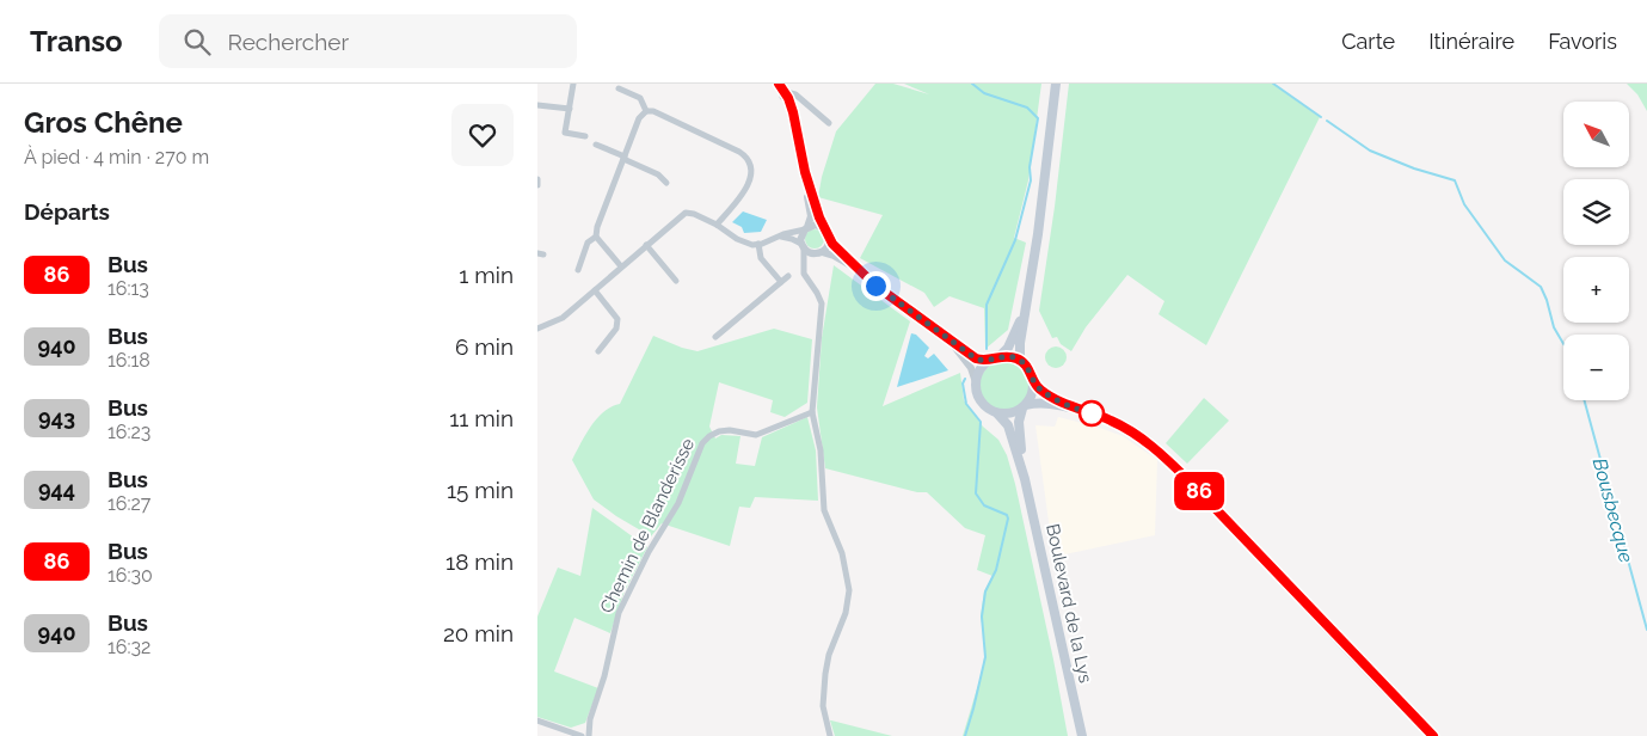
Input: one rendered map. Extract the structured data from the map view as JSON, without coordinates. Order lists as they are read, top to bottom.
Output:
{
  "streets": {
    "main road": ["Boulevard de la Lys"],
    "street": ["Chemin de Blanderisse"]
  },
  "water": ["Bousbecque"],
  "lines": ["bus line 86"],
  "north": "top left",
  "page": {
    "header": "Transo",
    "search": "Rechercher",
    "nav": ["Carte", "Itinéraire", "Favoris"],
    "heading": [
      ["Gros Chêne", "À pied · 4 min · 270 m"],
      "Départs"
    ],
    "on_map": "86",
    "map_buttons": ["+", "−"],
    "list": [
      {
        "mark": "86",
        "name": "Bus",
        "note": "16:13",
        "value": "1 min"
      },
      {
        "mark": "940",
        "name": "Bus",
        "note": "16:18",
        "value": "6 min"
      },
      {
        "mark": "943",
        "name": "Bus",
        "note": "16:23",
        "value": "11 min"
      },
      {
        "mark": "944",
        "name": "Bus",
        "note": "16:27",
        "value": "15 min"
      },
      {
        "mark": "86",
        "name": "Bus",
        "note": "16:30",
        "value": "18 min"
      },
      {
        "mark": "940",
        "name": "Bus",
        "note": "16:32",
        "value": "20 min"
      }
    ]
  }
}
